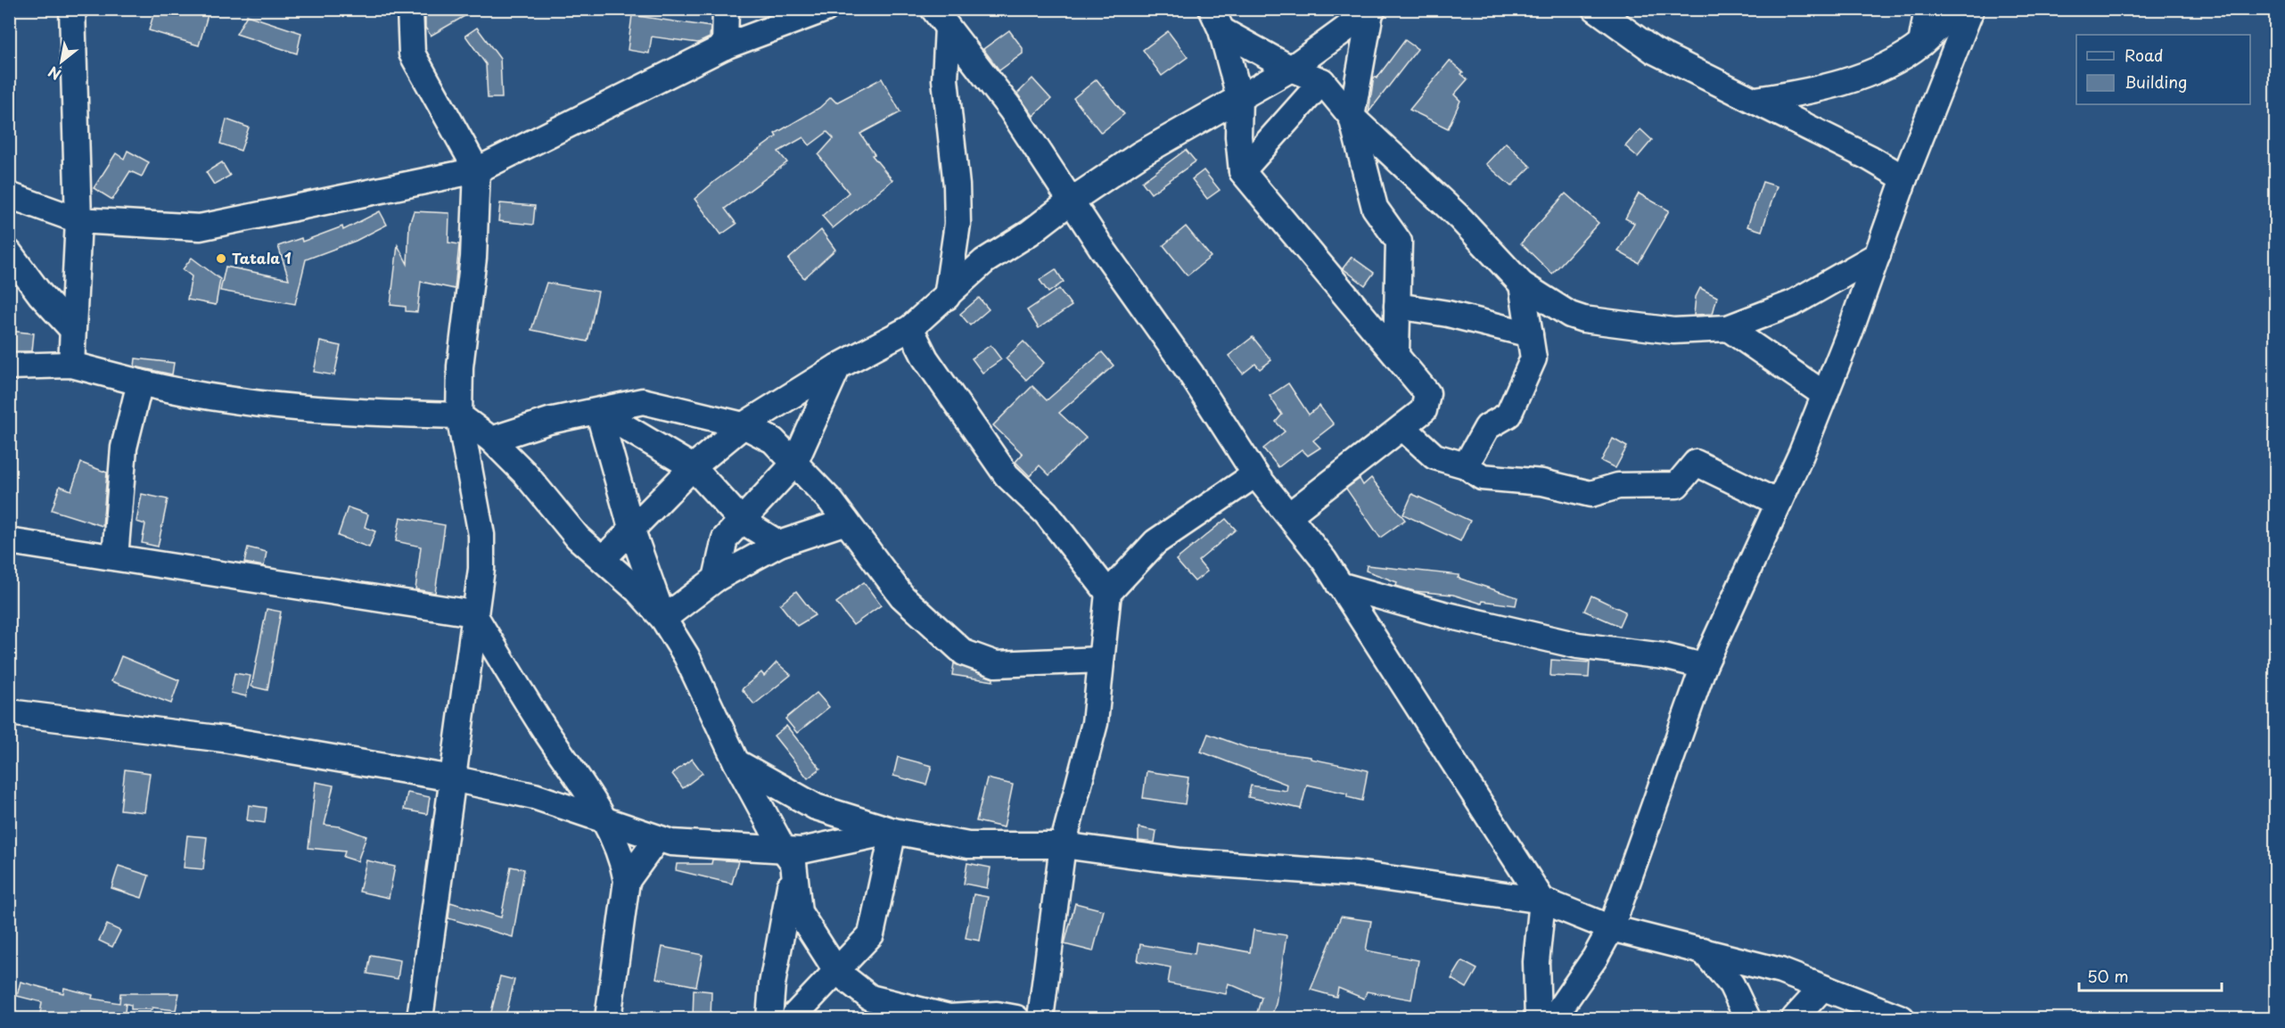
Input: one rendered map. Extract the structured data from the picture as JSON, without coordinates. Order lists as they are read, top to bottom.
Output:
{
  "places": ["Tatala 1"],
  "legend": ["Road", "Building"],
  "scale_bar": "50 m",
  "north": "bottom left"
}
